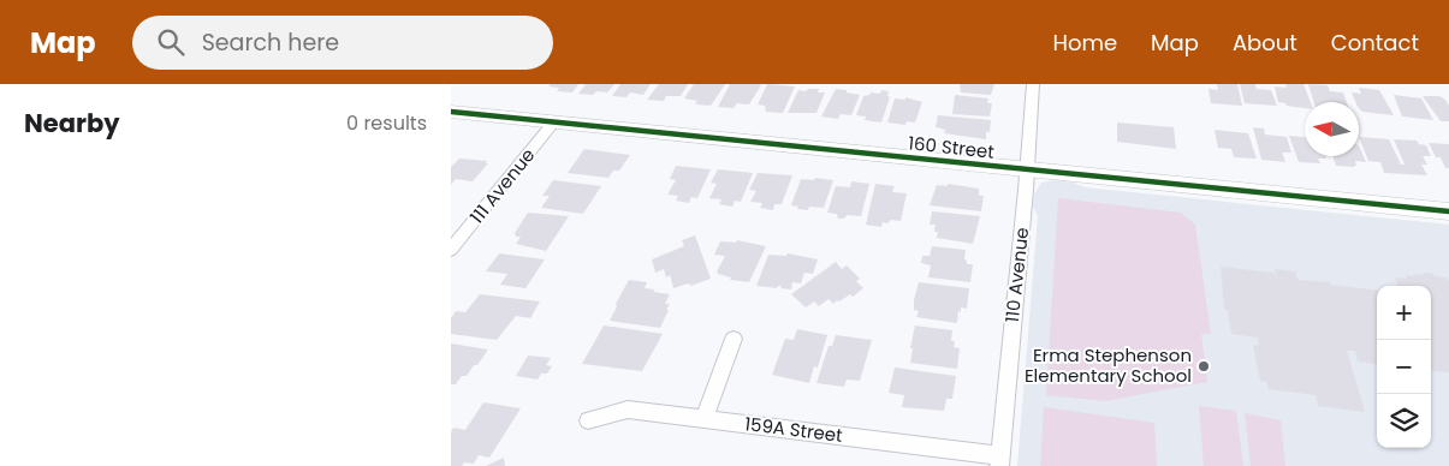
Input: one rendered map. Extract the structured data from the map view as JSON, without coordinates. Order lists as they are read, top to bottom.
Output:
{
  "streets": {
    "street": [
      "160 Street",
      "111 Avenue",
      "110 Avenue",
      "159A Street"
    ]
  },
  "crossings": [
    ["160 Street", "111 Avenue"],
    ["160 Street", "110 Avenue"],
    ["110 Avenue", "159A Street"]
  ],
  "places": ["Erma Stephenson Elementary School"],
  "north": "left",
  "page": {
    "header": "Map",
    "search": "Search here",
    "nav": [
      "Home",
      "Map",
      "About",
      "Contact"
    ],
    "heading": ["Nearby", "0 results"],
    "map_buttons": ["+", "−"]
  }
}
